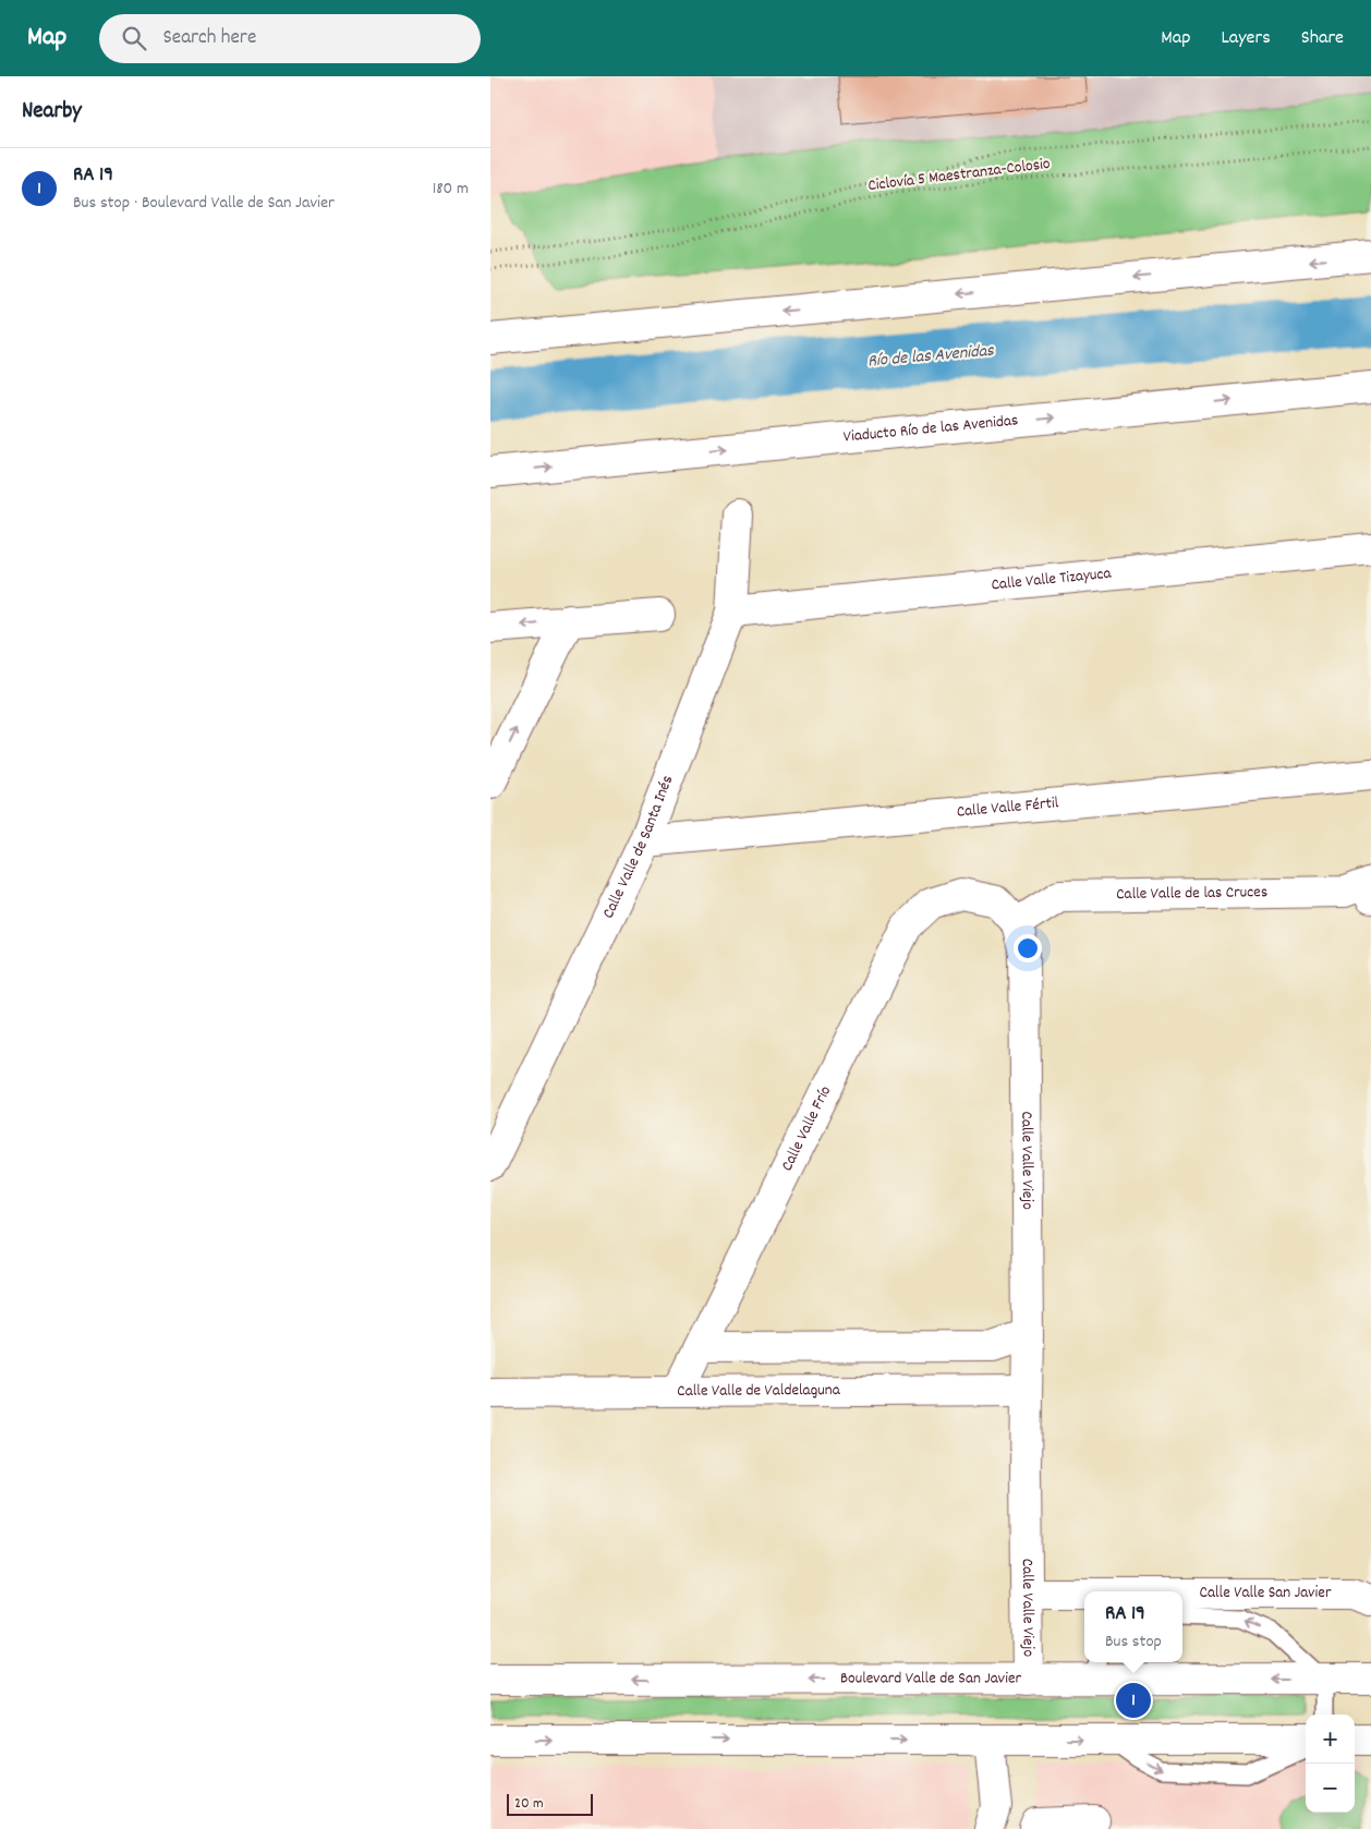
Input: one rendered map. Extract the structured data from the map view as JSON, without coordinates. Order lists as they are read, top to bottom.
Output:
{
  "streets": {
    "street": [
      "Viaducto Río de las Avenidas",
      "Calle Valle Tizayuca",
      "Calle Valle Fértil",
      "Calle Valle de Santa Inés",
      "Calle Valle de las Cruces",
      "Calle Valle Frío",
      "Calle Valle Viejo",
      "Calle Valle de Valdelaguna",
      "Calle Valle San Javier",
      "Boulevard Valle de San Javier"
    ],
    "path": ["Ciclovía 5 Maestranza-Colosio"]
  },
  "crossings": [
    ["Calle Valle Tizayuca", "Calle Valle de Santa Inés"],
    ["Calle Valle Fértil", "Calle Valle de Santa Inés"],
    ["Calle Valle de las Cruces", "Calle Valle Viejo"],
    ["Calle Valle Frío", "Calle Valle Viejo"],
    ["Calle Valle Frío", "Calle Valle de Valdelaguna"],
    ["Calle Valle Viejo", "Calle Valle de Valdelaguna"],
    ["Calle Valle Viejo", "Calle Valle San Javier"],
    ["Calle Valle Viejo", "Boulevard Valle de San Javier"]
  ],
  "water": ["Río de las Avenidas"],
  "scale_bar": "20 m",
  "page": {
    "header": "Map",
    "search": "Search here",
    "nav": ["Map", "Layers", "Share"],
    "heading": "Nearby",
    "list": [
      {
        "mark": "1",
        "name": "RA 19",
        "note": "Bus stop · Boulevard Valle de San Javier",
        "value": "180 m"
      }
    ],
    "popup": ["RA 19", "Bus stop"],
    "pins": "1",
    "map_buttons": ["+", "−"],
    "scale": "20 m"
  }
}
